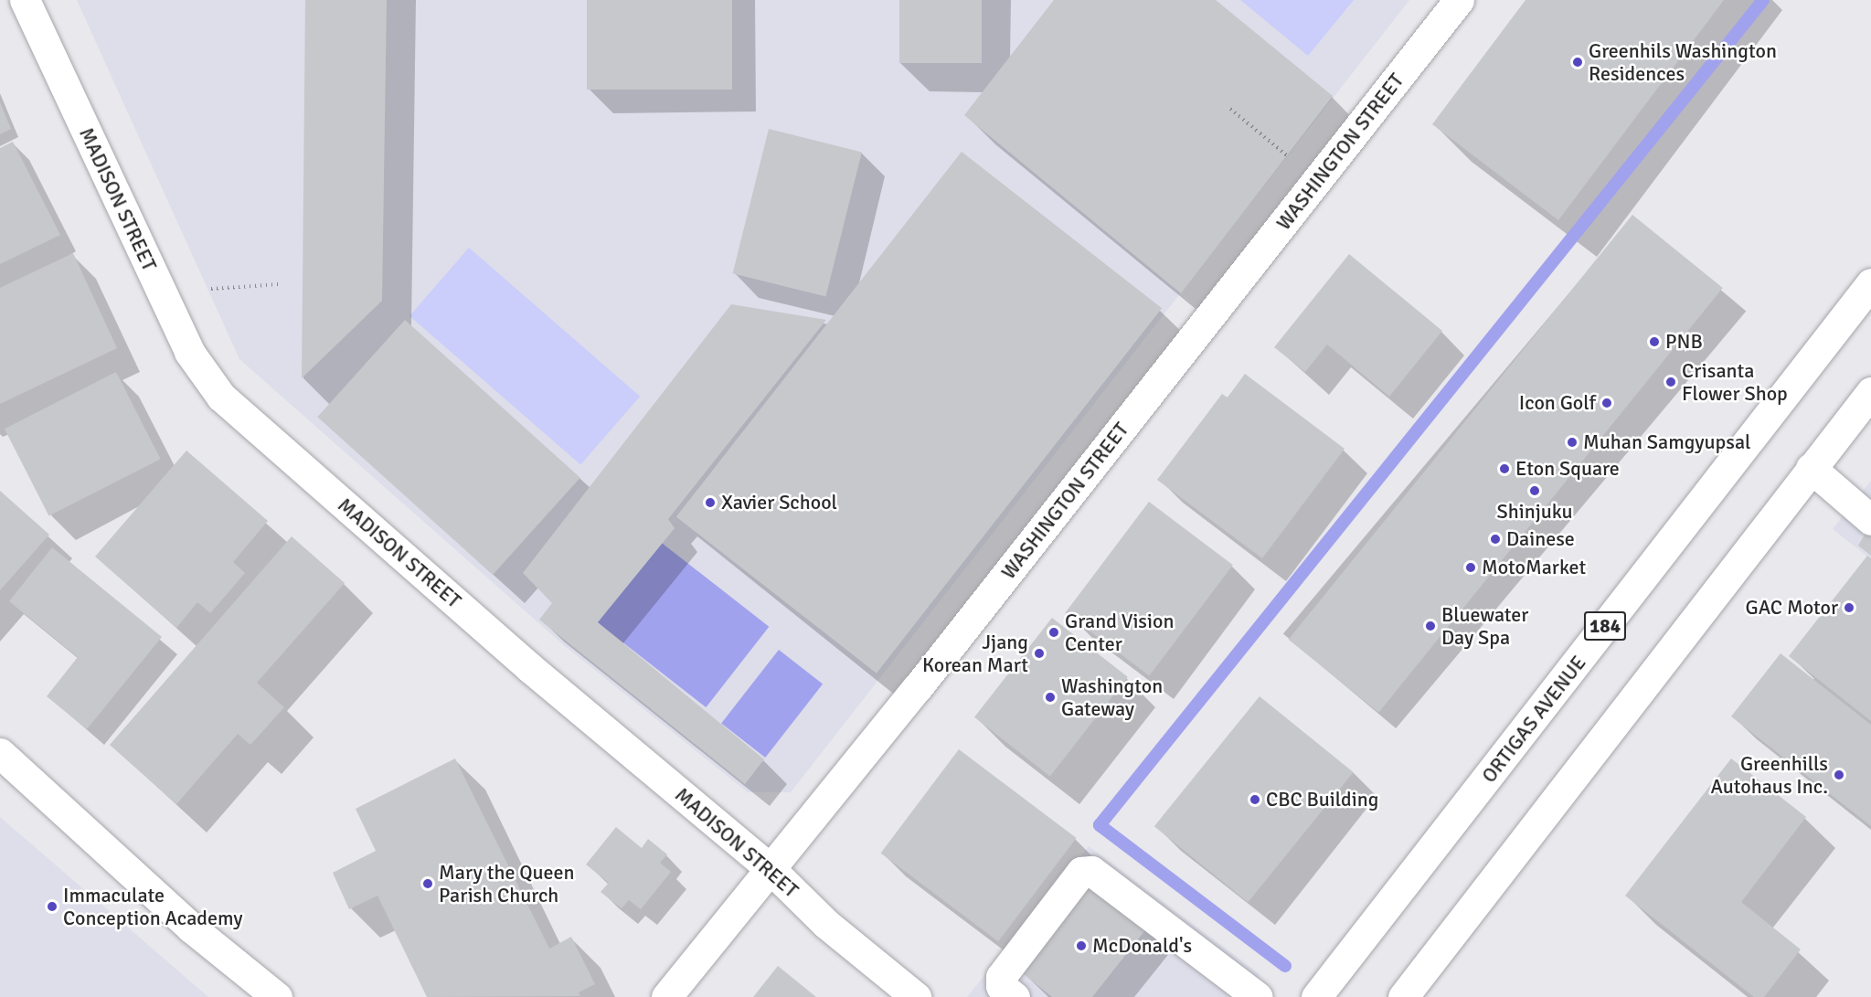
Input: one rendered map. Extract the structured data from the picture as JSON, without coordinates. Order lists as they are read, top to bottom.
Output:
{
  "streets": {
    "street": [
      "WASHINGTON STREET",
      "MADISON STREET",
      "184",
      "ORTIGAS AVENUE"
    ]
  },
  "crossings": [
    ["WASHINGTON STREET", "MADISON STREET"]
  ],
  "places": [
    "Greenhils Washington Residences",
    "PNB",
    "Crisanta Flower Shop",
    "Icon Golf",
    "Muhan Samgyupsal",
    "Eton Square",
    "Shinjuku",
    "Xavier School",
    "Dainese",
    "MotoMarket",
    "GAC Motor",
    "Bluewater Day Spa",
    "Grand Vision Center",
    "Jjang Korean Mart",
    "Washington Gateway",
    "Greenhills Autohaus Inc.",
    "CBC Building",
    "Mary the Queen Parish Church",
    "Immaculate Conception Academy",
    "McDonald's"
  ]
}
